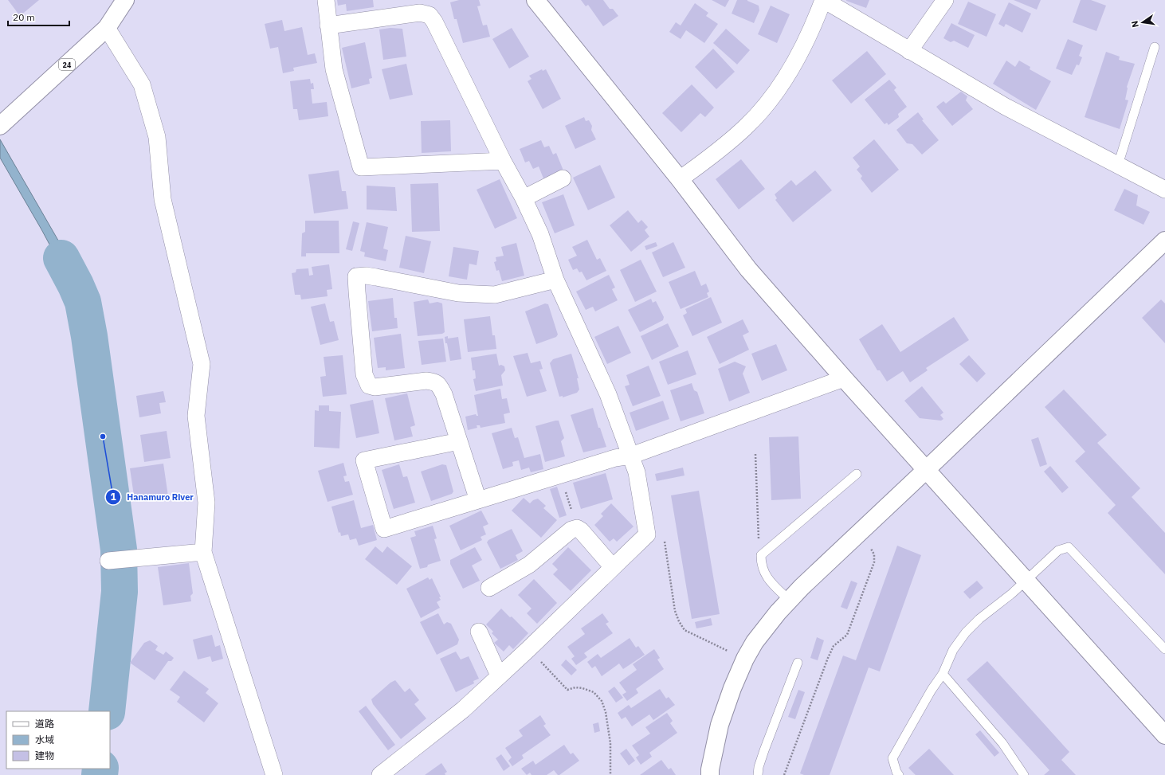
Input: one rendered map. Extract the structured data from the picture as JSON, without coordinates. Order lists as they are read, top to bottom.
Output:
{
  "streets": {
    "street": ["24"]
  },
  "places": ["Hanamuro River"],
  "legend": ["道路", "水域", "建物"],
  "scale_bar": "20 m",
  "north": "left"
}
